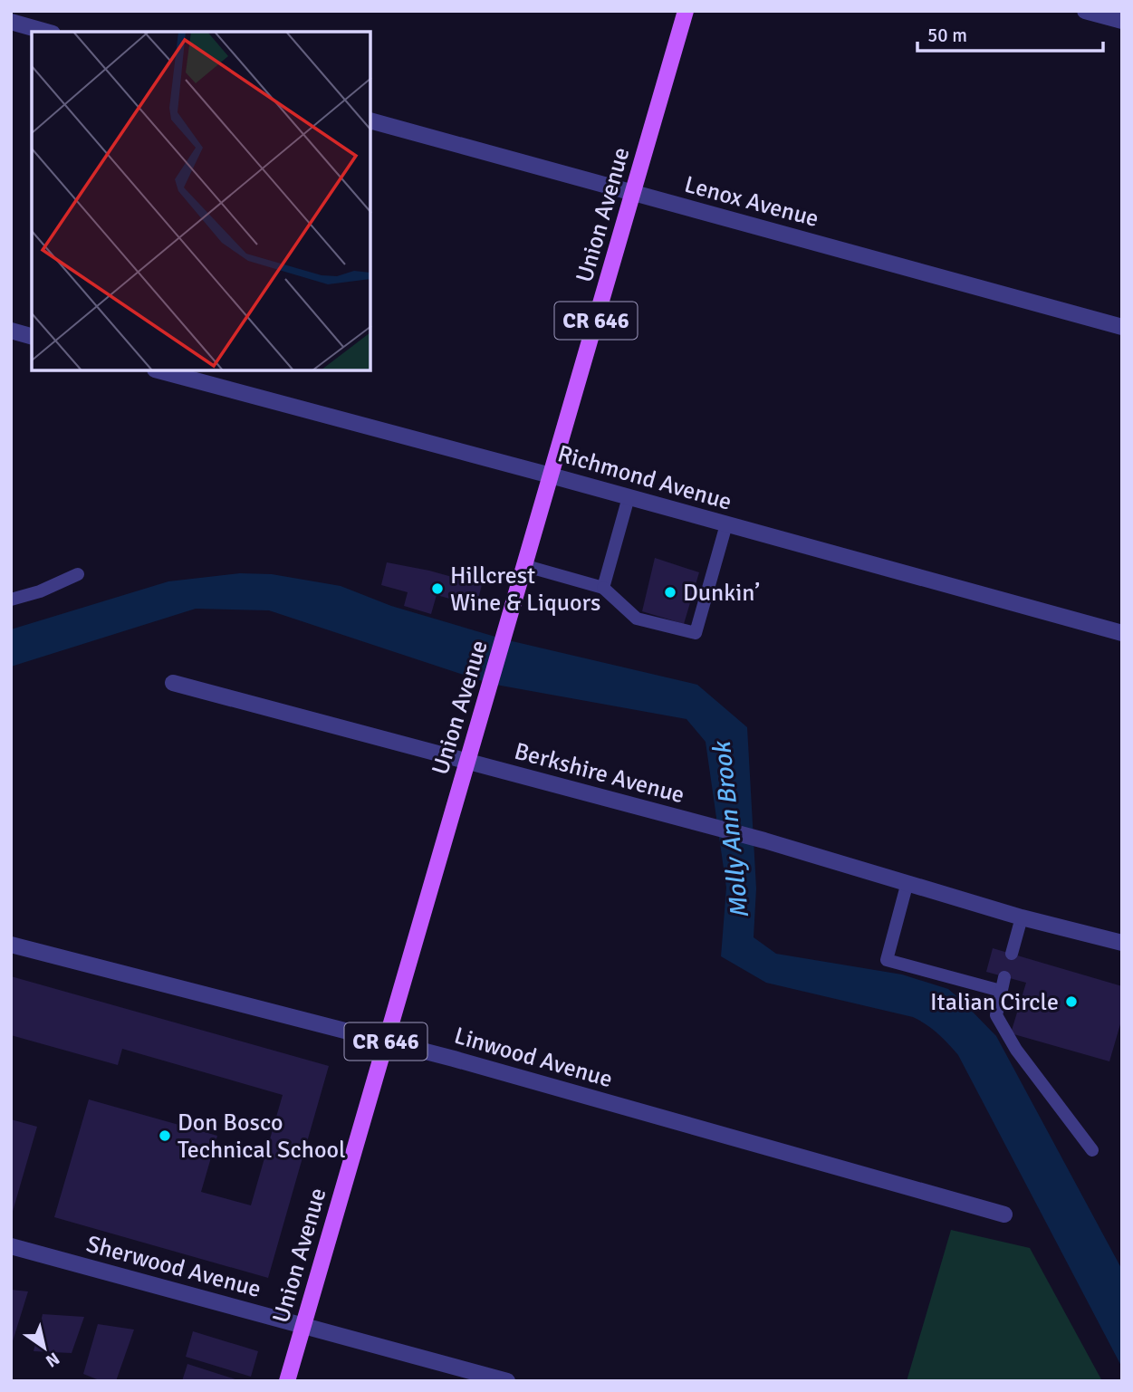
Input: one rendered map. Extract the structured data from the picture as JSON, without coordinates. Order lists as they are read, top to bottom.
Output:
{
  "streets": {
    "main road": ["Union Avenue", "CR 646"],
    "street": [
      "Lenox Avenue",
      "Richmond Avenue",
      "Berkshire Avenue",
      "Linwood Avenue",
      "Sherwood Avenue"
    ]
  },
  "crossings": [
    ["Lenox Avenue", "Union Avenue"],
    ["Union Avenue", "Richmond Avenue"],
    ["Union Avenue", "Berkshire Avenue"],
    ["Union Avenue", "Linwood Avenue"],
    ["Union Avenue", "Sherwood Avenue"]
  ],
  "water": ["Molly Ann Brook"],
  "places": [
    "Hillcrest Wine & Liquors",
    "Dunkin’",
    "Italian Circle",
    "Don Bosco Technical School"
  ],
  "scale_bar": "50 m",
  "north": "bottom right"
}
